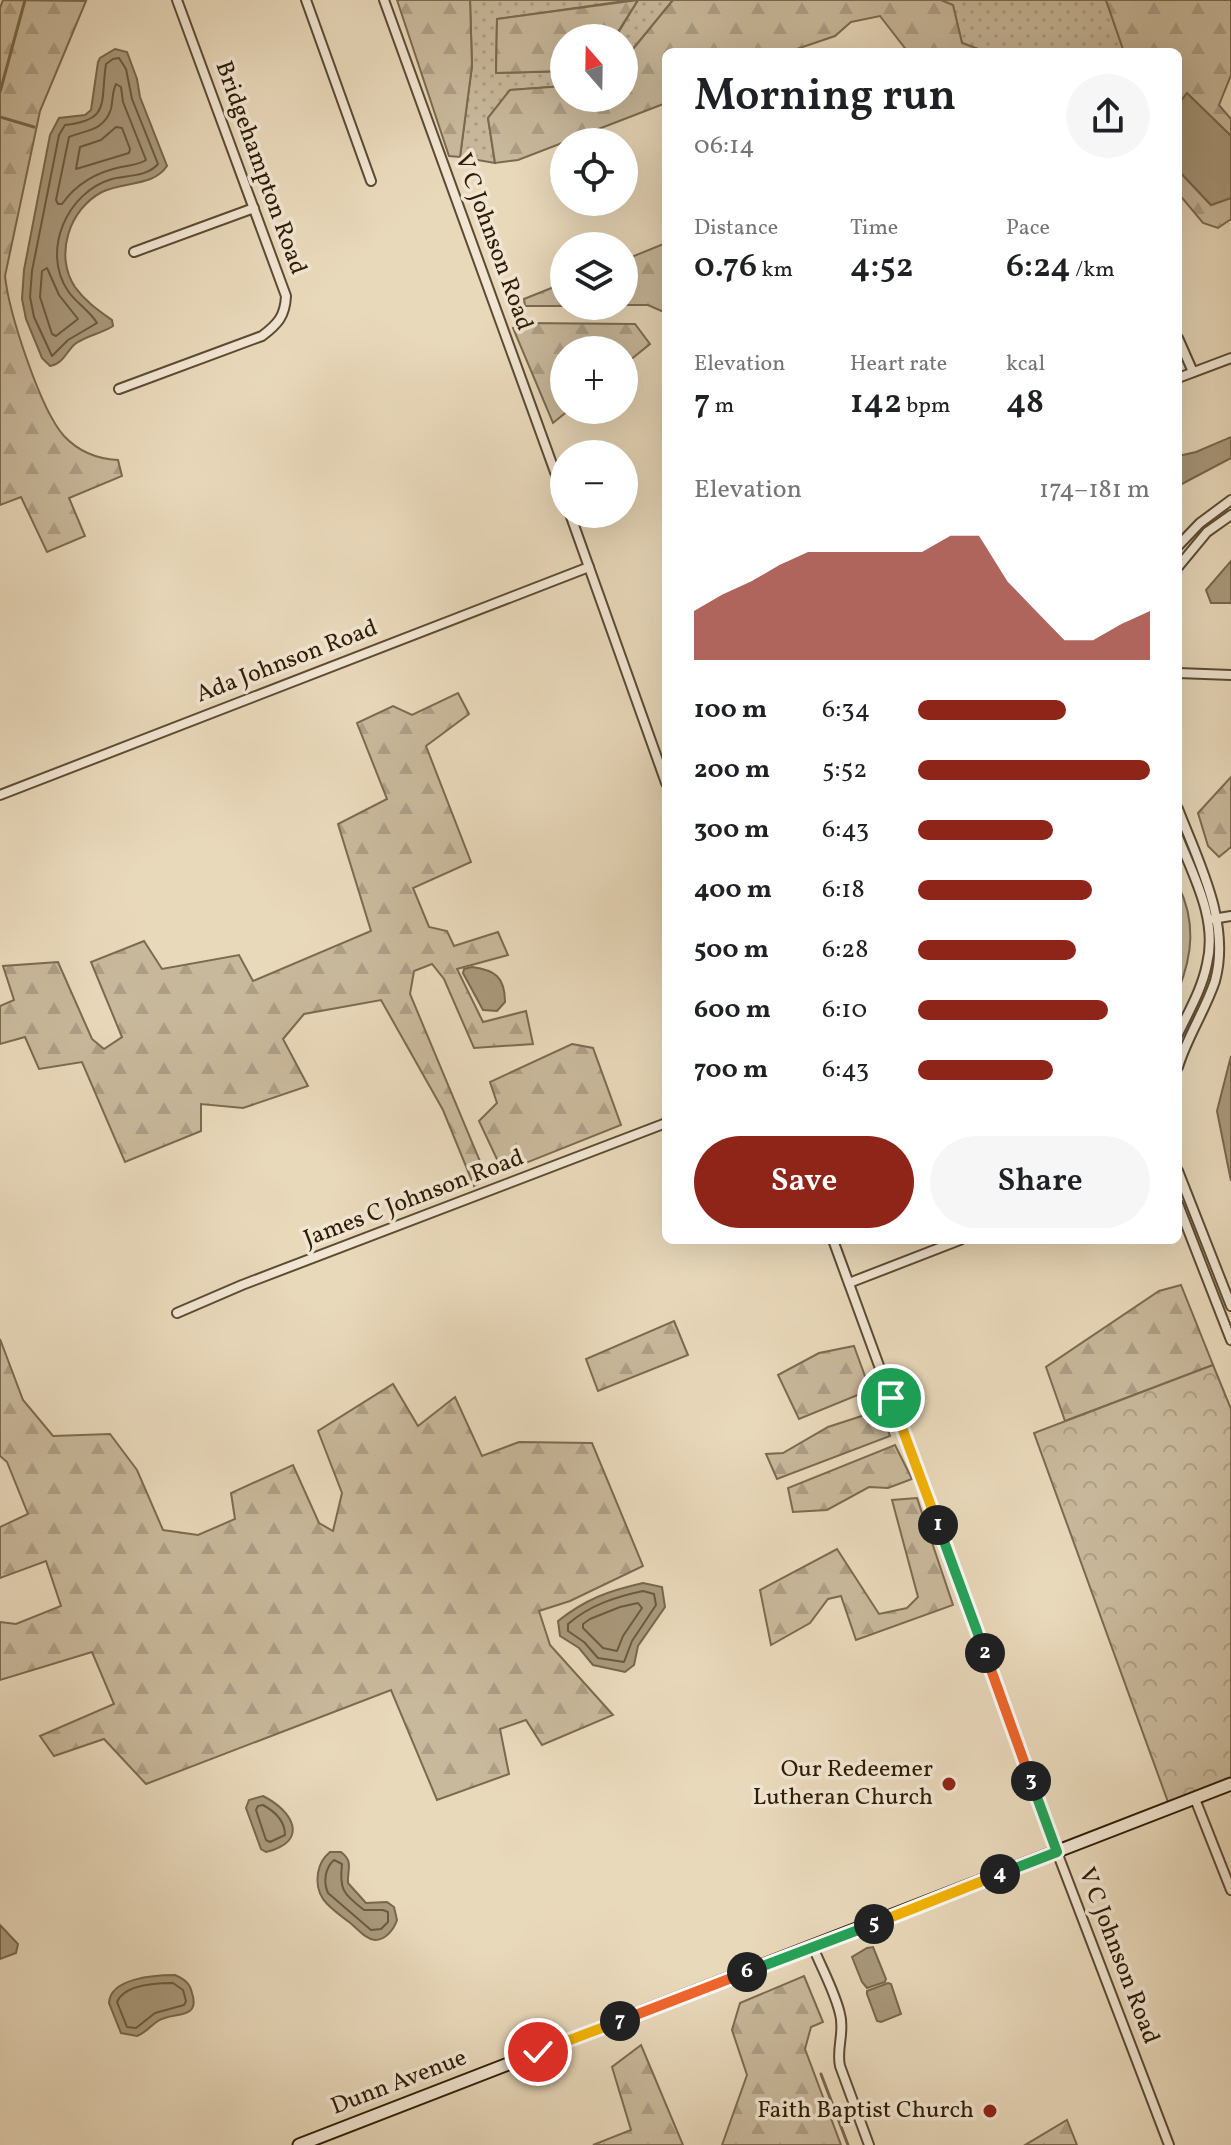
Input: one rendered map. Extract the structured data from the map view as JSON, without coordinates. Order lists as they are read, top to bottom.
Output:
{
  "streets": {
    "main road": ["Dunn Avenue"],
    "street": [
      "Bridgehampton Road",
      "V C Johnson Road",
      "Ada Johnson Road",
      "James C Johnson Road"
    ]
  },
  "crossings": [
    ["V C Johnson Road", "Dunn Avenue"]
  ],
  "places": ["Our Redeemer Lutheran Church", "Faith Baptist Church"],
  "north": "top",
  "page": {
    "map_buttons": ["+", "−"],
    "heading": ["Morning run", "06:14"],
    "stats": [
      ["Distance", "0.76 km"],
      ["Time", "4:52"],
      ["Pace", "6:24 /km"],
      ["Elevation", "7 m"],
      ["Heart rate", "142 bpm"],
      ["kcal", "48"]
    ],
    "chart": ["Elevation", "174–181 m"],
    "list": [
      {
        "name": "100 m",
        "note": "6:34"
      },
      {
        "name": "200 m",
        "note": "5:52"
      },
      {
        "name": "300 m",
        "note": "6:43"
      },
      {
        "name": "400 m",
        "note": "6:18"
      },
      {
        "name": "500 m",
        "note": "6:28"
      },
      {
        "name": "600 m",
        "note": "6:10"
      },
      {
        "name": "700 m",
        "note": "6:43"
      }
    ],
    "buttons": ["Save", "Share"],
    "pins": [
      "1",
      "2",
      "3",
      "4",
      "5",
      "6",
      "7"
    ]
  }
}
